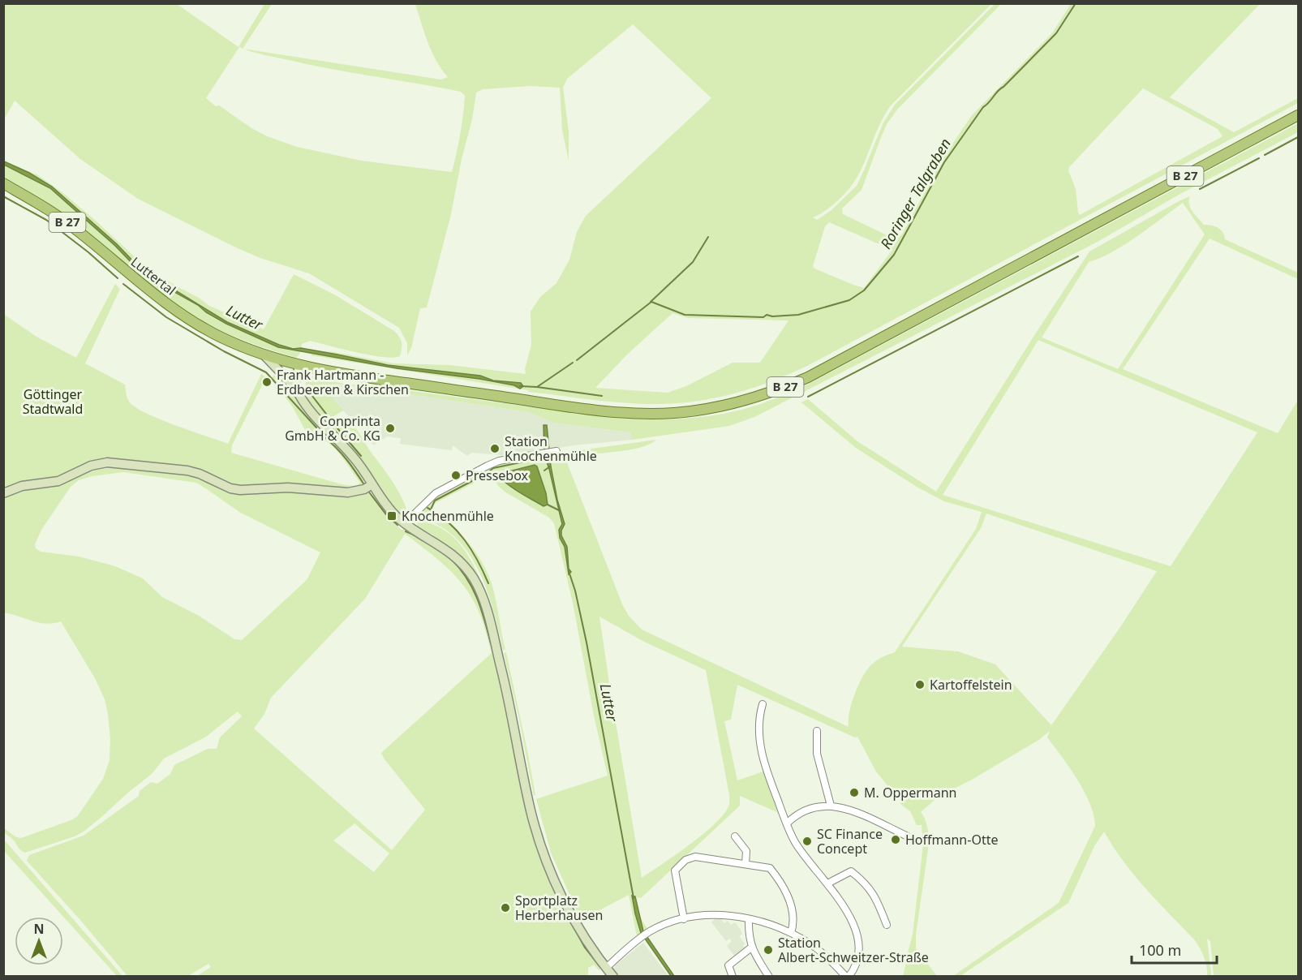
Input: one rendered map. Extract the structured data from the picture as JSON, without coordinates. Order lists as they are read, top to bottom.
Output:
{
  "streets": {
    "main road": ["B 27", "Luttertal"]
  },
  "crossings": [
    ["B 27", "Luttertal"]
  ],
  "water": ["Roringer Talgraben", "Lutter"],
  "parks": ["Göttinger Stadtwald"],
  "places": {
    "other": [
      "Frank Hartmann - Erdbeeren & Kirschen",
      "Conprinta GmbH & Co. KG",
      "Station Knochenmühle",
      "Pressebox",
      "Kartoffelstein",
      "M. Oppermann",
      "Hoffmann-Otte",
      "SC Finance Concept",
      "Sportplatz Herberhausen",
      "Station Albert-Schweitzer-Straße"
    ],
    "transit": ["Knochenmühle"]
  },
  "scale_bar": "100 m",
  "north": "top"
}
